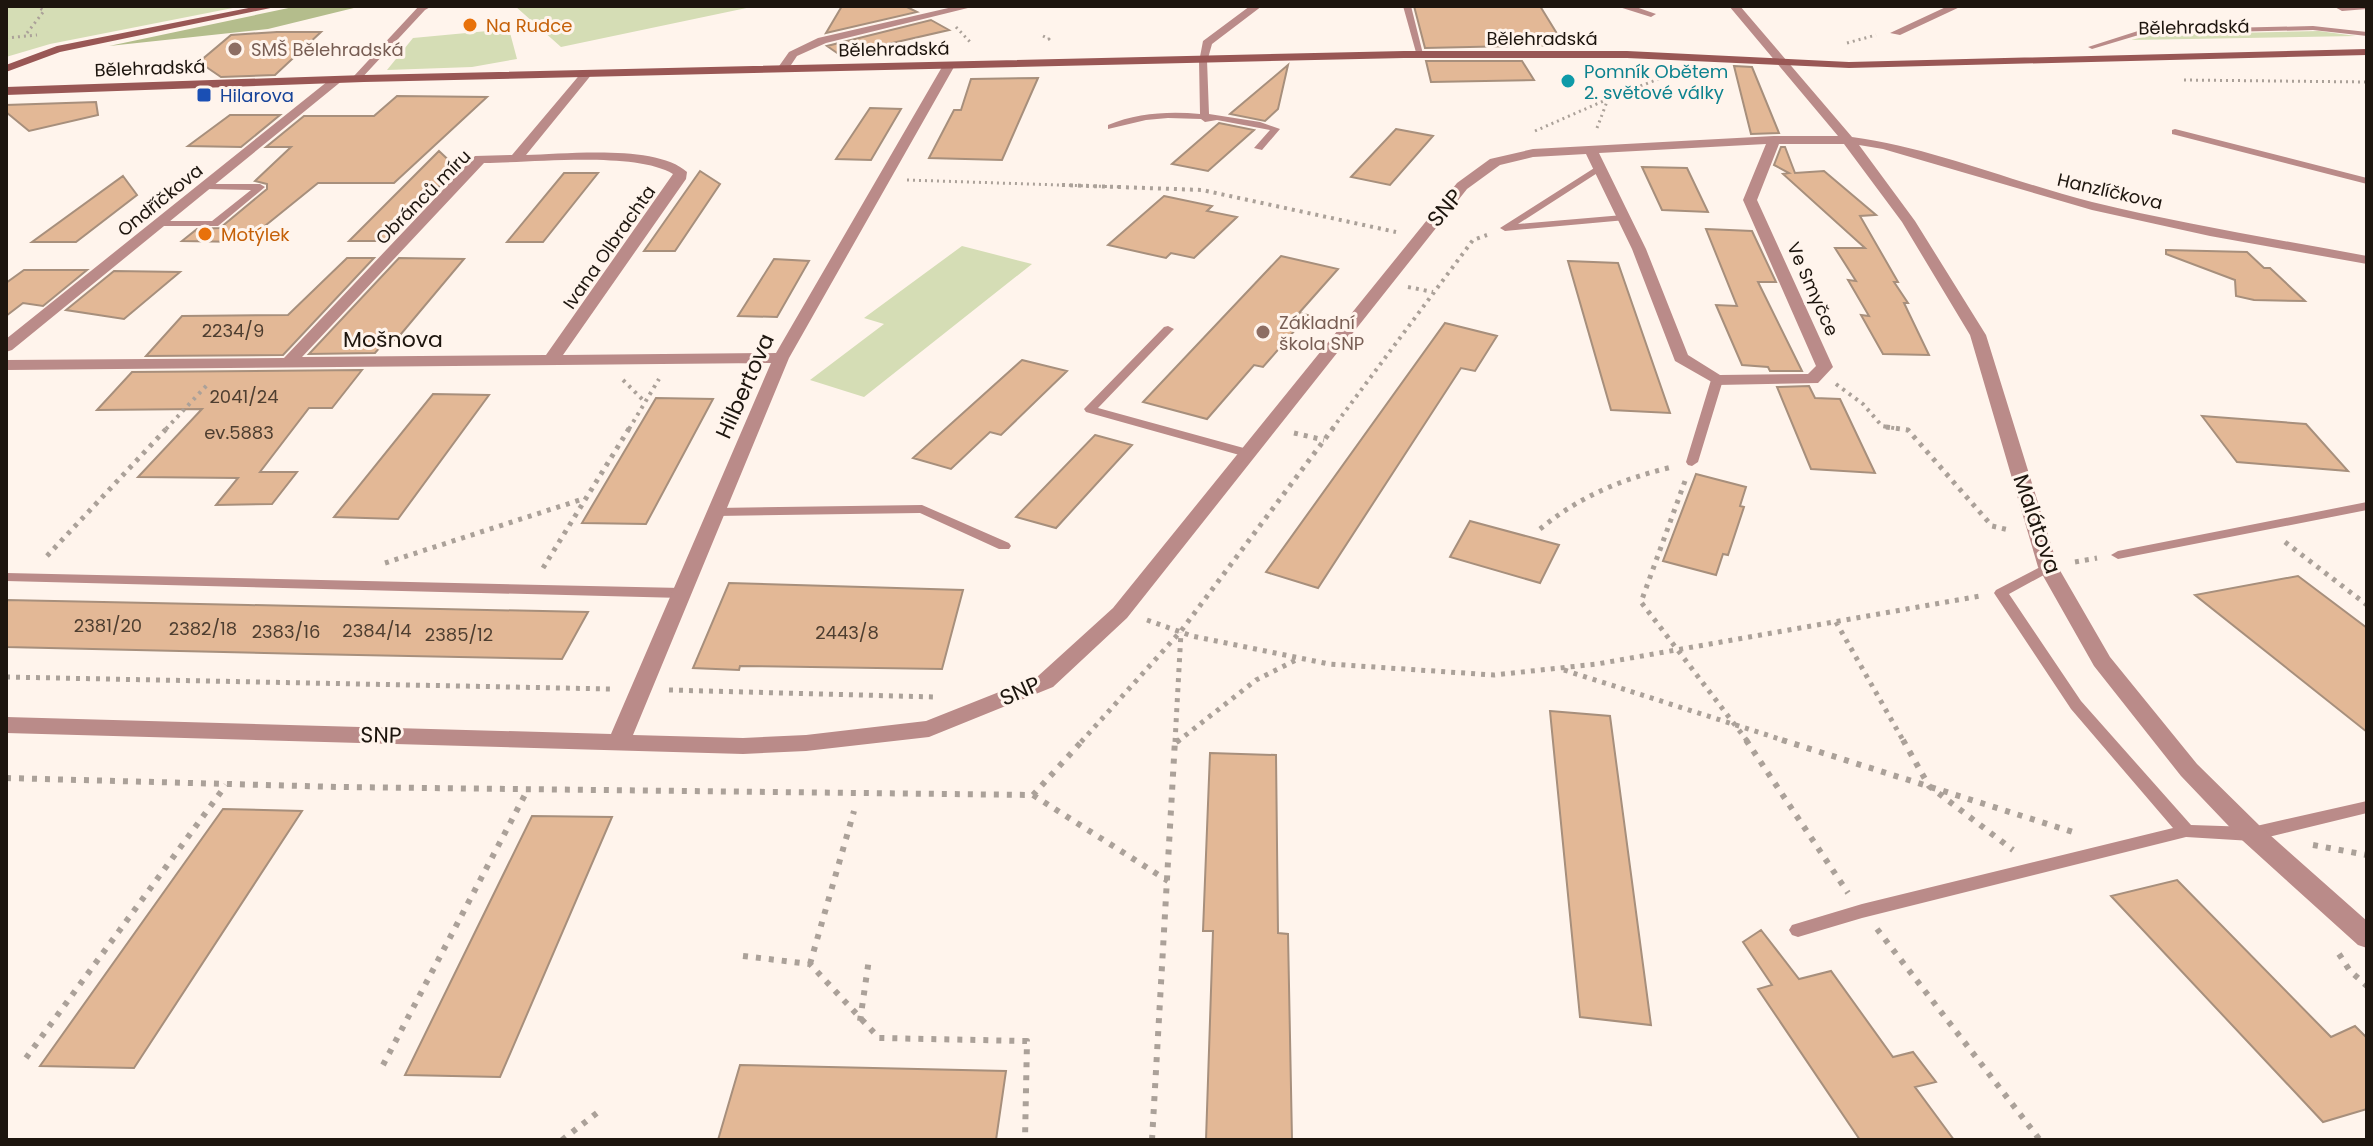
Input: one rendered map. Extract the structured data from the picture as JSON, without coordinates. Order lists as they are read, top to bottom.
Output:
{
  "streets": {
    "street": [
      "Bělehradská",
      "Hanzlíčkova",
      "Obránců míru",
      "Ondříčkova",
      "SNP",
      "Ivana Olbrachta",
      "Ve Smyčce",
      "Mošnova",
      "Hilbertova",
      "Malátova"
    ]
  },
  "crossings": [
    ["Bělehradská", "Ondříčkova"],
    ["Bělehradská", "Hilbertova"],
    ["Bělehradská", "Malátova"],
    ["Hanzlíčkova", "SNP"],
    ["Hanzlíčkova", "Malátova"],
    ["Obránců míru", "Ivana Olbrachta"],
    ["Obránců míru", "Mošnova"],
    ["SNP", "Ve Smyčce"],
    ["SNP", "Hilbertova"],
    ["SNP", "Malátova"],
    ["Ivana Olbrachta", "Mošnova"],
    ["Mošnova", "Hilbertova"]
  ],
  "places": {
    "other": [
      "Na Rudce",
      "SMŠ Bělehradská",
      "Pomník Obětem 2. světové války",
      "Motýlek",
      "Základní škola SNP"
    ],
    "transit": ["Hilarova"]
  },
  "house_numbers": [
    "2234/9",
    "2041/24",
    "ev.5883",
    "2381/20",
    "2382/18",
    "2384/14",
    "2383/16",
    "2443/8",
    "2385/12"
  ]
}
